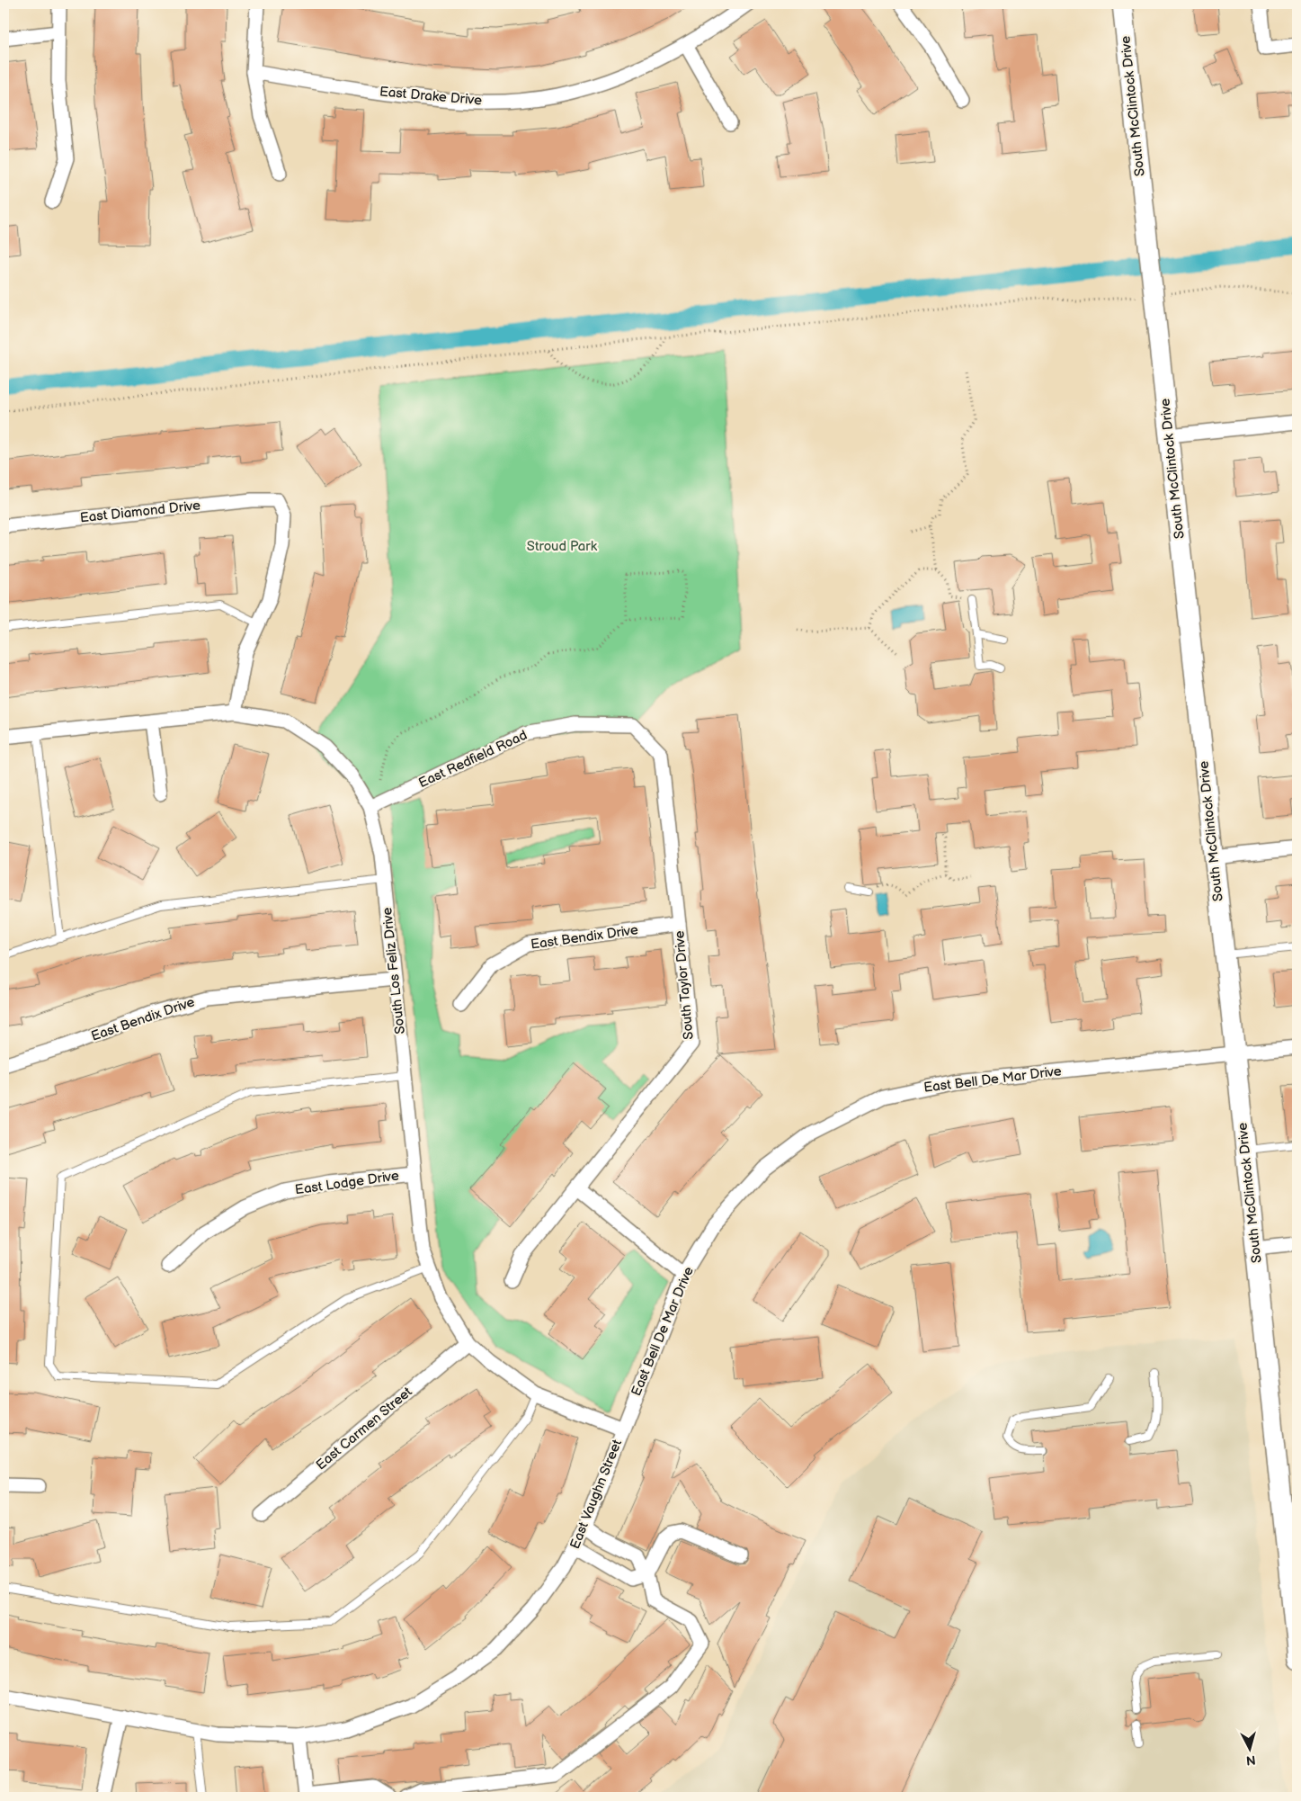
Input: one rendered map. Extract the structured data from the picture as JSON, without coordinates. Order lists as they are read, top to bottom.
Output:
{
  "streets": {
    "main road": ["South McClintock Drive"],
    "street": [
      "East Drake Drive",
      "East Diamond Drive",
      "East Redfield Road",
      "East Bendix Drive",
      "South Los Feliz Drive",
      "South Taylor Drive",
      "East Bell De Mar Drive",
      "East Lodge Drive",
      "East Carmen Street",
      "East Vaughn Street"
    ]
  },
  "crossings": [
    ["South McClintock Drive", "East Bell De Mar Drive"],
    ["East Redfield Road", "South Los Feliz Drive"],
    ["East Redfield Road", "South Taylor Drive"],
    ["East Bendix Drive", "South Los Feliz Drive"],
    ["East Bendix Drive", "South Taylor Drive"],
    ["South Los Feliz Drive", "East Bell De Mar Drive"],
    ["South Los Feliz Drive", "East Lodge Drive"],
    ["South Los Feliz Drive", "East Carmen Street"],
    ["South Los Feliz Drive", "East Vaughn Street"],
    ["East Bell De Mar Drive", "East Vaughn Street"]
  ],
  "parks": ["Stroud Park"],
  "north": "bottom"
}
